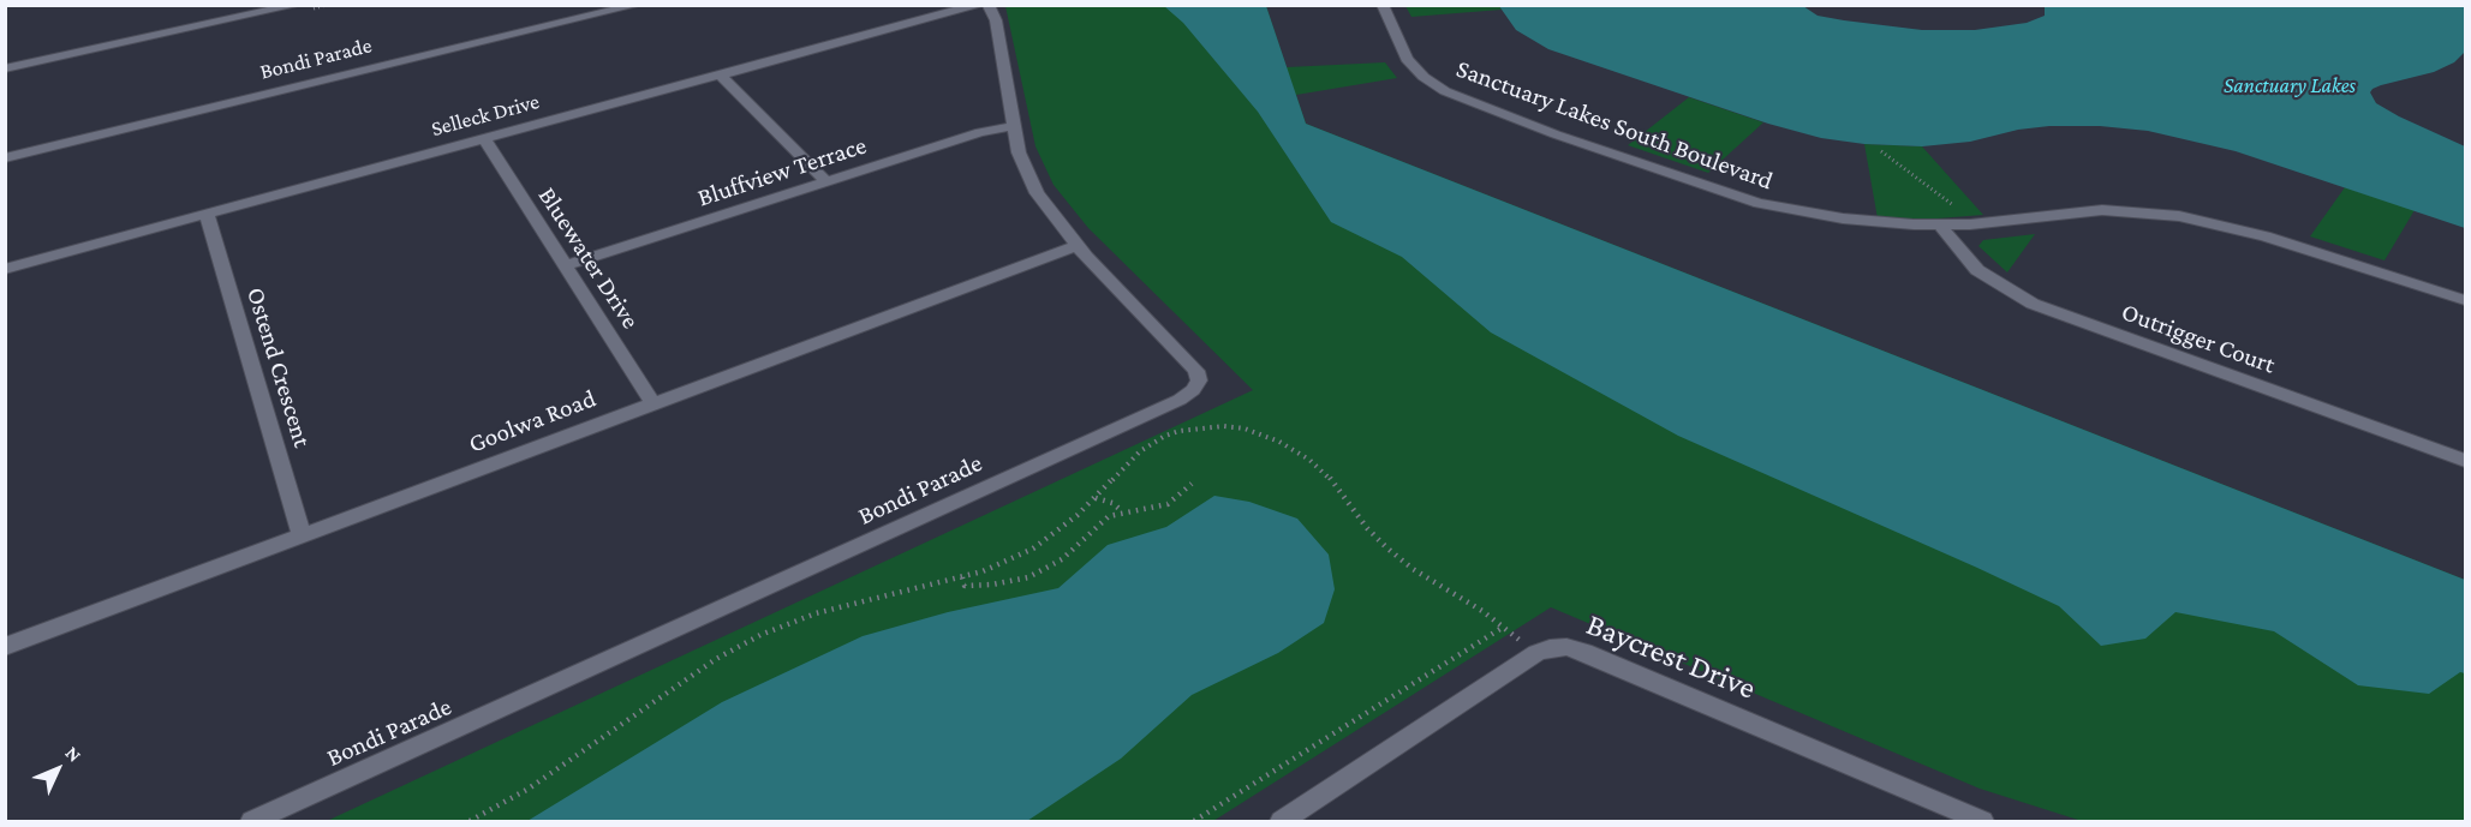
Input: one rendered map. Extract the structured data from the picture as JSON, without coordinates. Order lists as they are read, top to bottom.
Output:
{
  "streets": {
    "street": [
      "Bondi Parade",
      "Selleck Drive",
      "Sanctuary Lakes South Boulevard",
      "Bluffview Terrace",
      "Bluewater Drive",
      "Outrigger Court",
      "Ostend Crescent",
      "Goolwa Road",
      "Baycrest Drive"
    ]
  },
  "crossings": [
    ["Bondi Parade", "Bluffview Terrace"],
    ["Bondi Parade", "Goolwa Road"],
    ["Selleck Drive", "Bluewater Drive"],
    ["Selleck Drive", "Ostend Crescent"],
    ["Sanctuary Lakes South Boulevard", "Outrigger Court"],
    ["Bluffview Terrace", "Bluewater Drive"],
    ["Bluewater Drive", "Goolwa Road"],
    ["Ostend Crescent", "Goolwa Road"]
  ],
  "water": ["Sanctuary Lakes"],
  "north": "top right"
}
